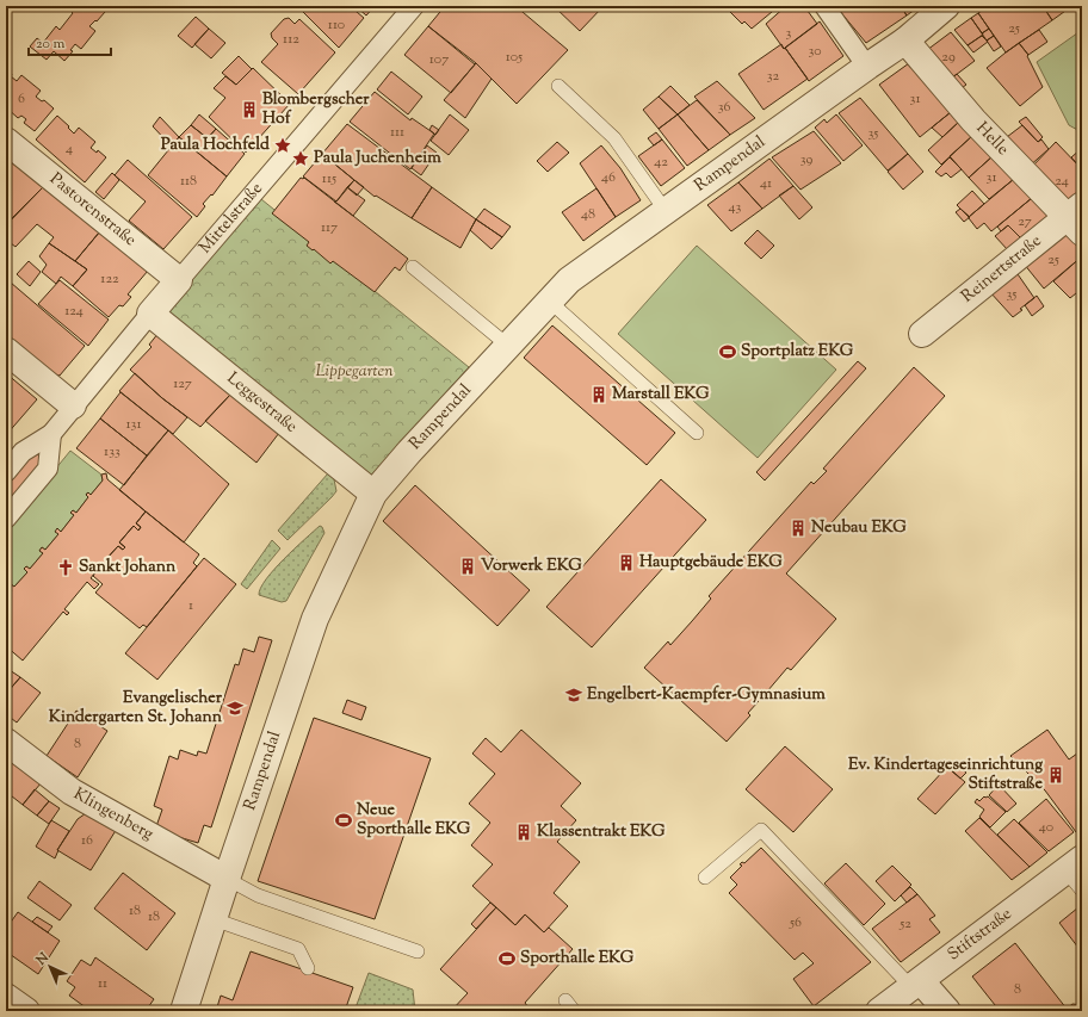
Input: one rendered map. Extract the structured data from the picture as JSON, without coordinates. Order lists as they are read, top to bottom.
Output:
{
  "streets": {
    "street": [
      "Helle",
      "Rampendal",
      "Pastorenstraße",
      "Mittelstraße",
      "Reinertstraße",
      "Leggestraße",
      "Klingenberg",
      "Stiftstraße"
    ]
  },
  "crossings": [
    ["Helle", "Rampendal"],
    ["Helle", "Reinertstraße"],
    ["Rampendal", "Leggestraße"],
    ["Rampendal", "Klingenberg"],
    ["Pastorenstraße", "Mittelstraße"],
    ["Mittelstraße", "Leggestraße"]
  ],
  "parks": ["Lippegarten"],
  "places": {
    "building": [
      "Blombergscher Hof",
      "Marstall EKG",
      "Neubau EKG",
      "Hauptgebäude EKG",
      "Vorwerk EKG",
      "Ev. Kindertageseinrichtung Stiftstraße",
      "Klassentrakt EKG"
    ],
    "place": ["Paula Hochfeld", "Paula Juchenheim"],
    "sports": ["Sportplatz EKG", "Neue Sporthalle EKG", "Sporthalle EKG"],
    "church": ["Sankt Johann"],
    "school or university": ["Engelbert-Kaempfer-Gymnasium", "Evangelischer Kindergarten St. Johann"]
  },
  "house_numbers": [
    "110",
    "25",
    "3",
    "112",
    "30",
    "105",
    "29",
    "107",
    "32",
    "6",
    "31",
    "36",
    "111",
    "35",
    "4",
    "39",
    "42",
    "46",
    "31",
    "115",
    "118",
    "24",
    "41",
    "43",
    "48",
    "27",
    "117",
    "25",
    "122",
    "35",
    "124",
    "127",
    "131",
    "133",
    "1",
    "8",
    "40",
    "16",
    "18",
    "18",
    "56",
    "52",
    "11",
    "8"
  ],
  "scale_bar": "20 m",
  "north": "top left"
}
